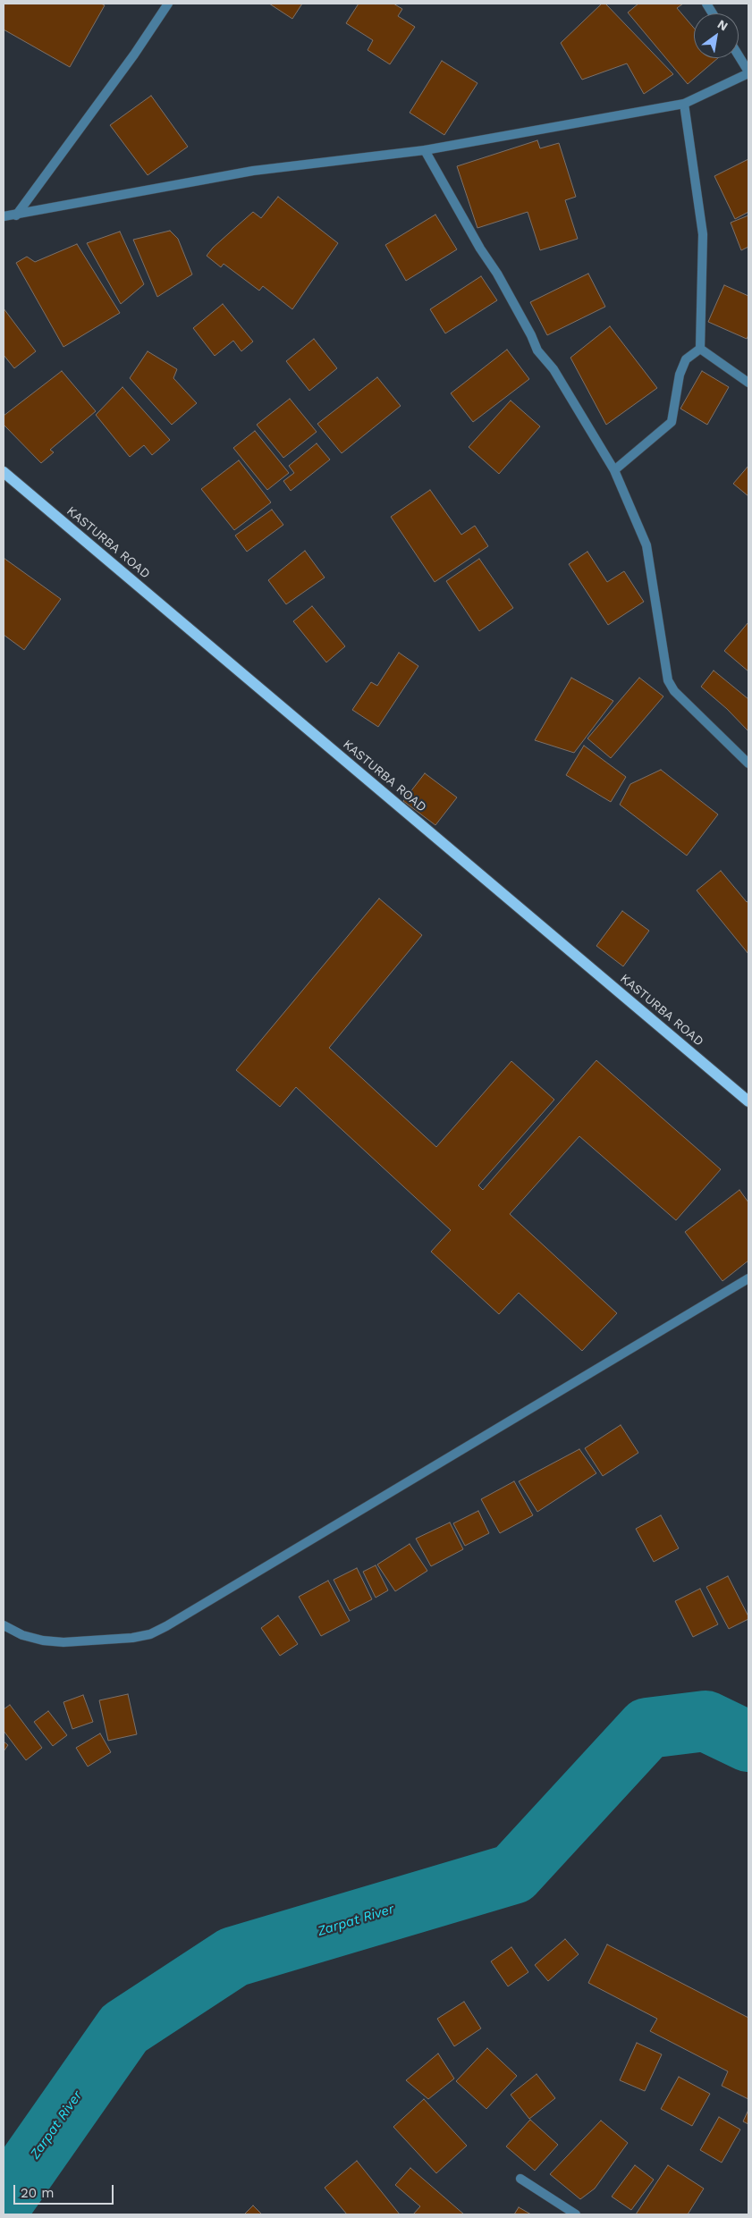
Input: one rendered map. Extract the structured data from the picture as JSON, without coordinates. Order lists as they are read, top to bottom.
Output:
{
  "streets": {
    "main road": ["KASTURBA ROAD"]
  },
  "water": ["Zarpat River"],
  "scale_bar": "20 m",
  "north": "top right"
}
